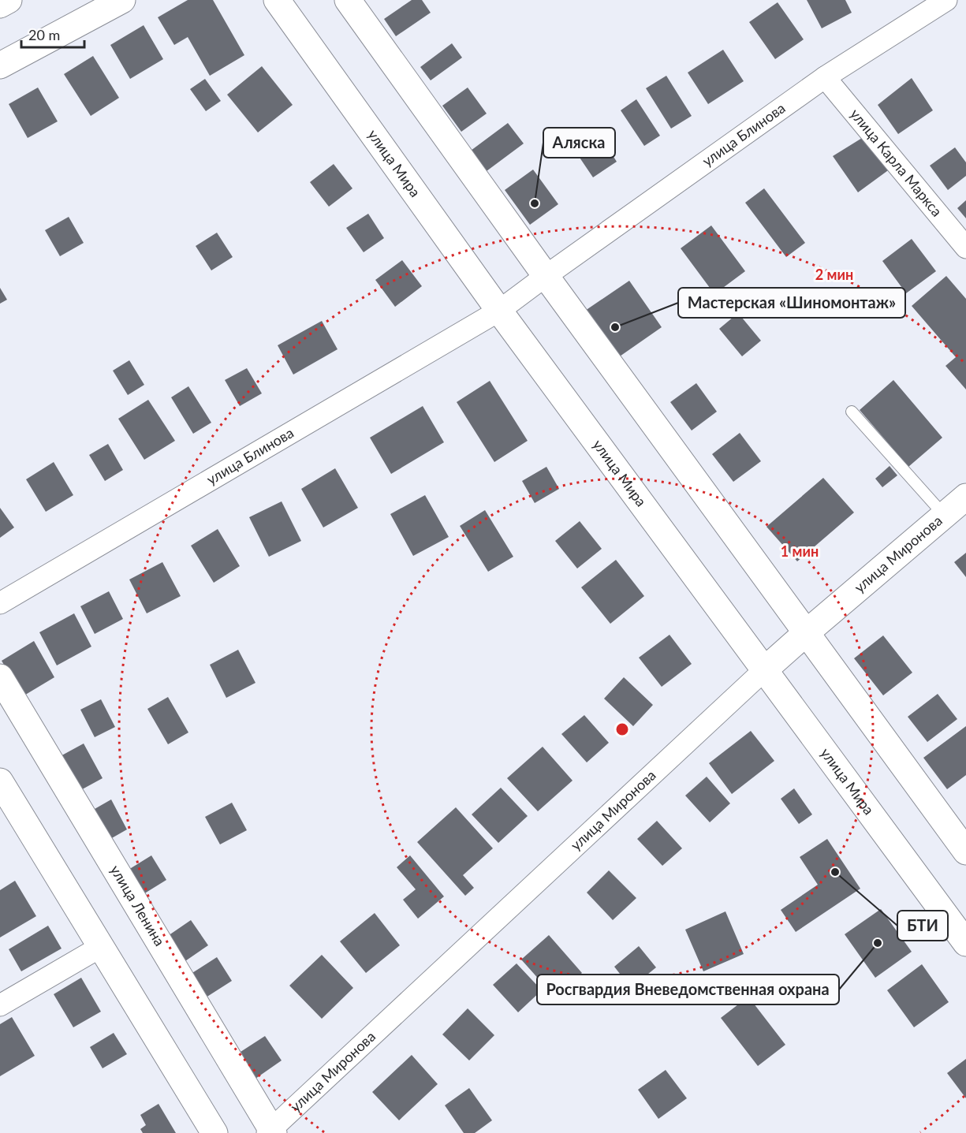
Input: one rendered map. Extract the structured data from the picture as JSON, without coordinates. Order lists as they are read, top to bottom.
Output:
{
  "streets": {
    "street": [
      "улица Блинова",
      "улица Карла Маркса",
      "улица Мира",
      "улица Миронова",
      "улица Ленина"
    ]
  },
  "crossings": [
    ["улица Блинова", "улица Карла Маркса"],
    ["улица Блинова", "улица Мира"],
    ["улица Мира", "улица Миронова"],
    ["улица Миронова", "улица Ленина"]
  ],
  "places": [
    "Аляска",
    "Мастерская «Шиномонтаж»",
    "БТИ",
    "Росгвардия Вневедомственная охрана"
  ],
  "scale_bar": "20 m",
  "rings": ["2 мин", "1 мин"]
}
